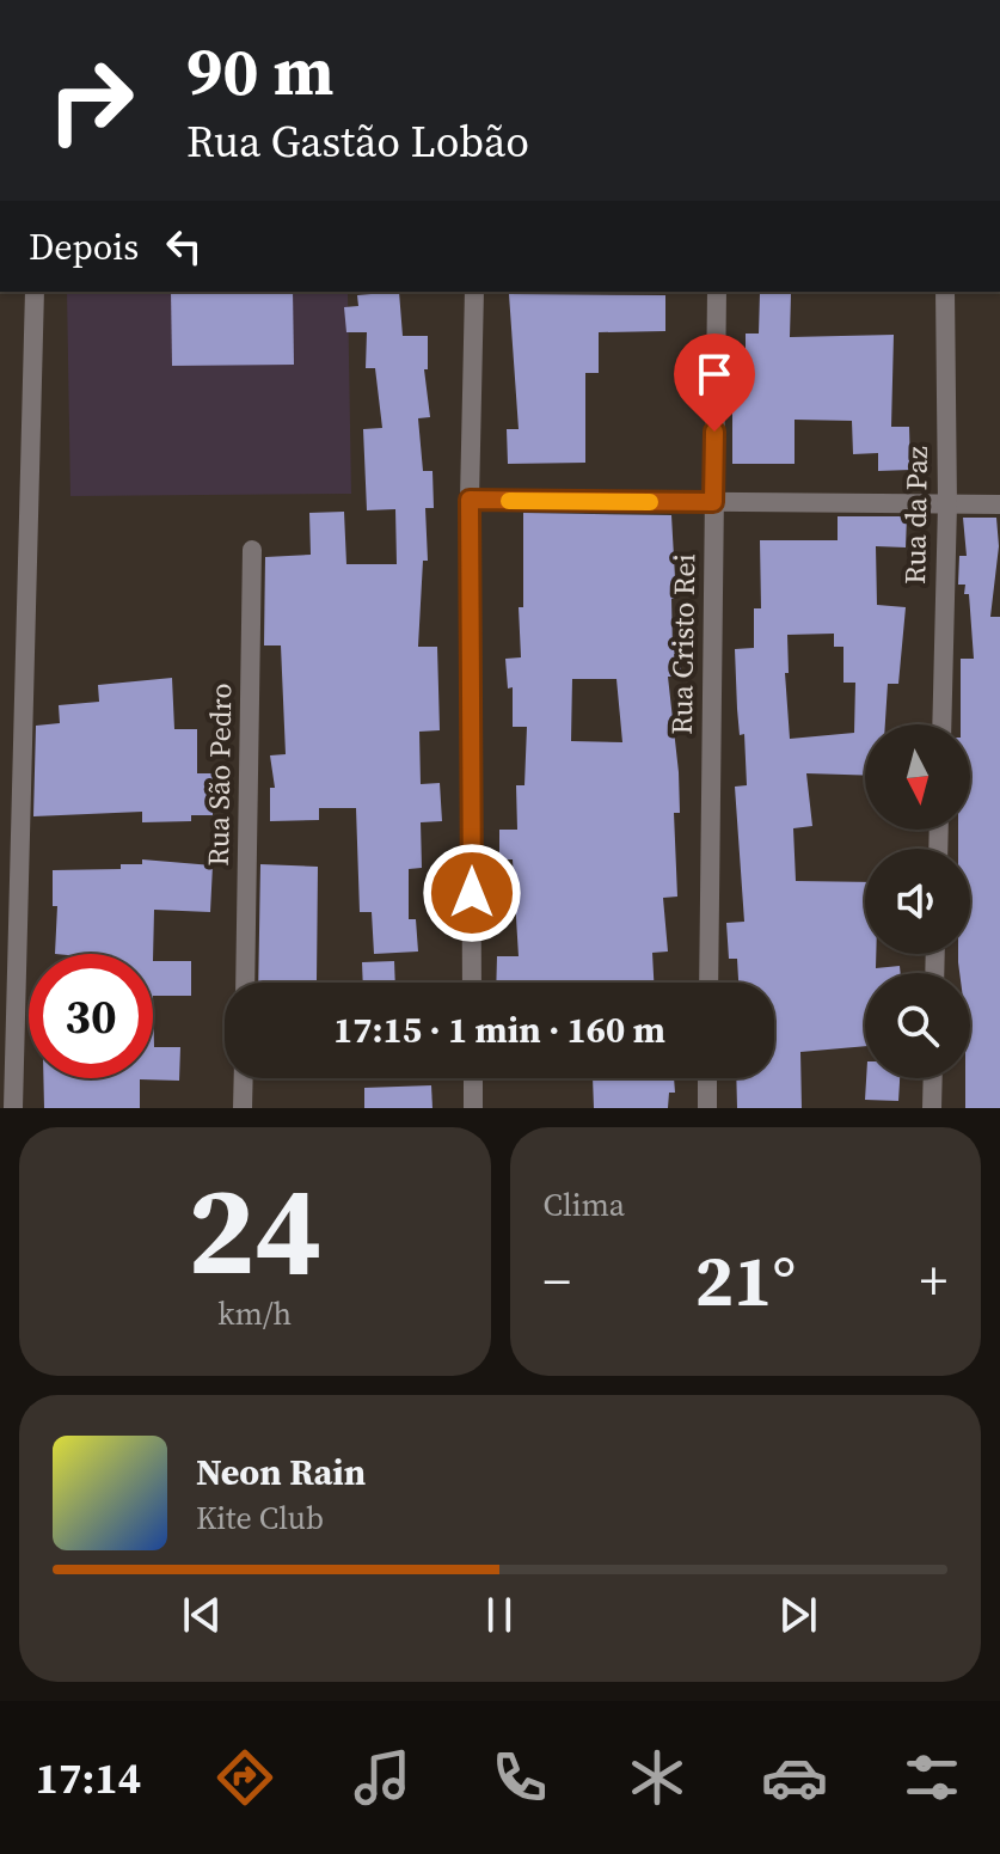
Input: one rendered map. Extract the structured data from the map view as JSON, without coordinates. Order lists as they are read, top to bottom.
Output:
{
  "streets": {
    "street": ["Rua da Paz", "Rua Cristo Rei", "Rua São Pedro"]
  },
  "north": "bottom",
  "page": {
    "turn": ["90 m", "Rua Gastão Lobão"],
    "then": "Depois",
    "limit": "30",
    "trip": "17:15 · 1 min · 160 m",
    "tile": [
      ["24", "km/h"],
      "Clima"
    ],
    "heat": ["−", "21°", "+"],
    "song": ["Neon Rain", "Kite Club"],
    "tabs": "17:14"
  }
}
